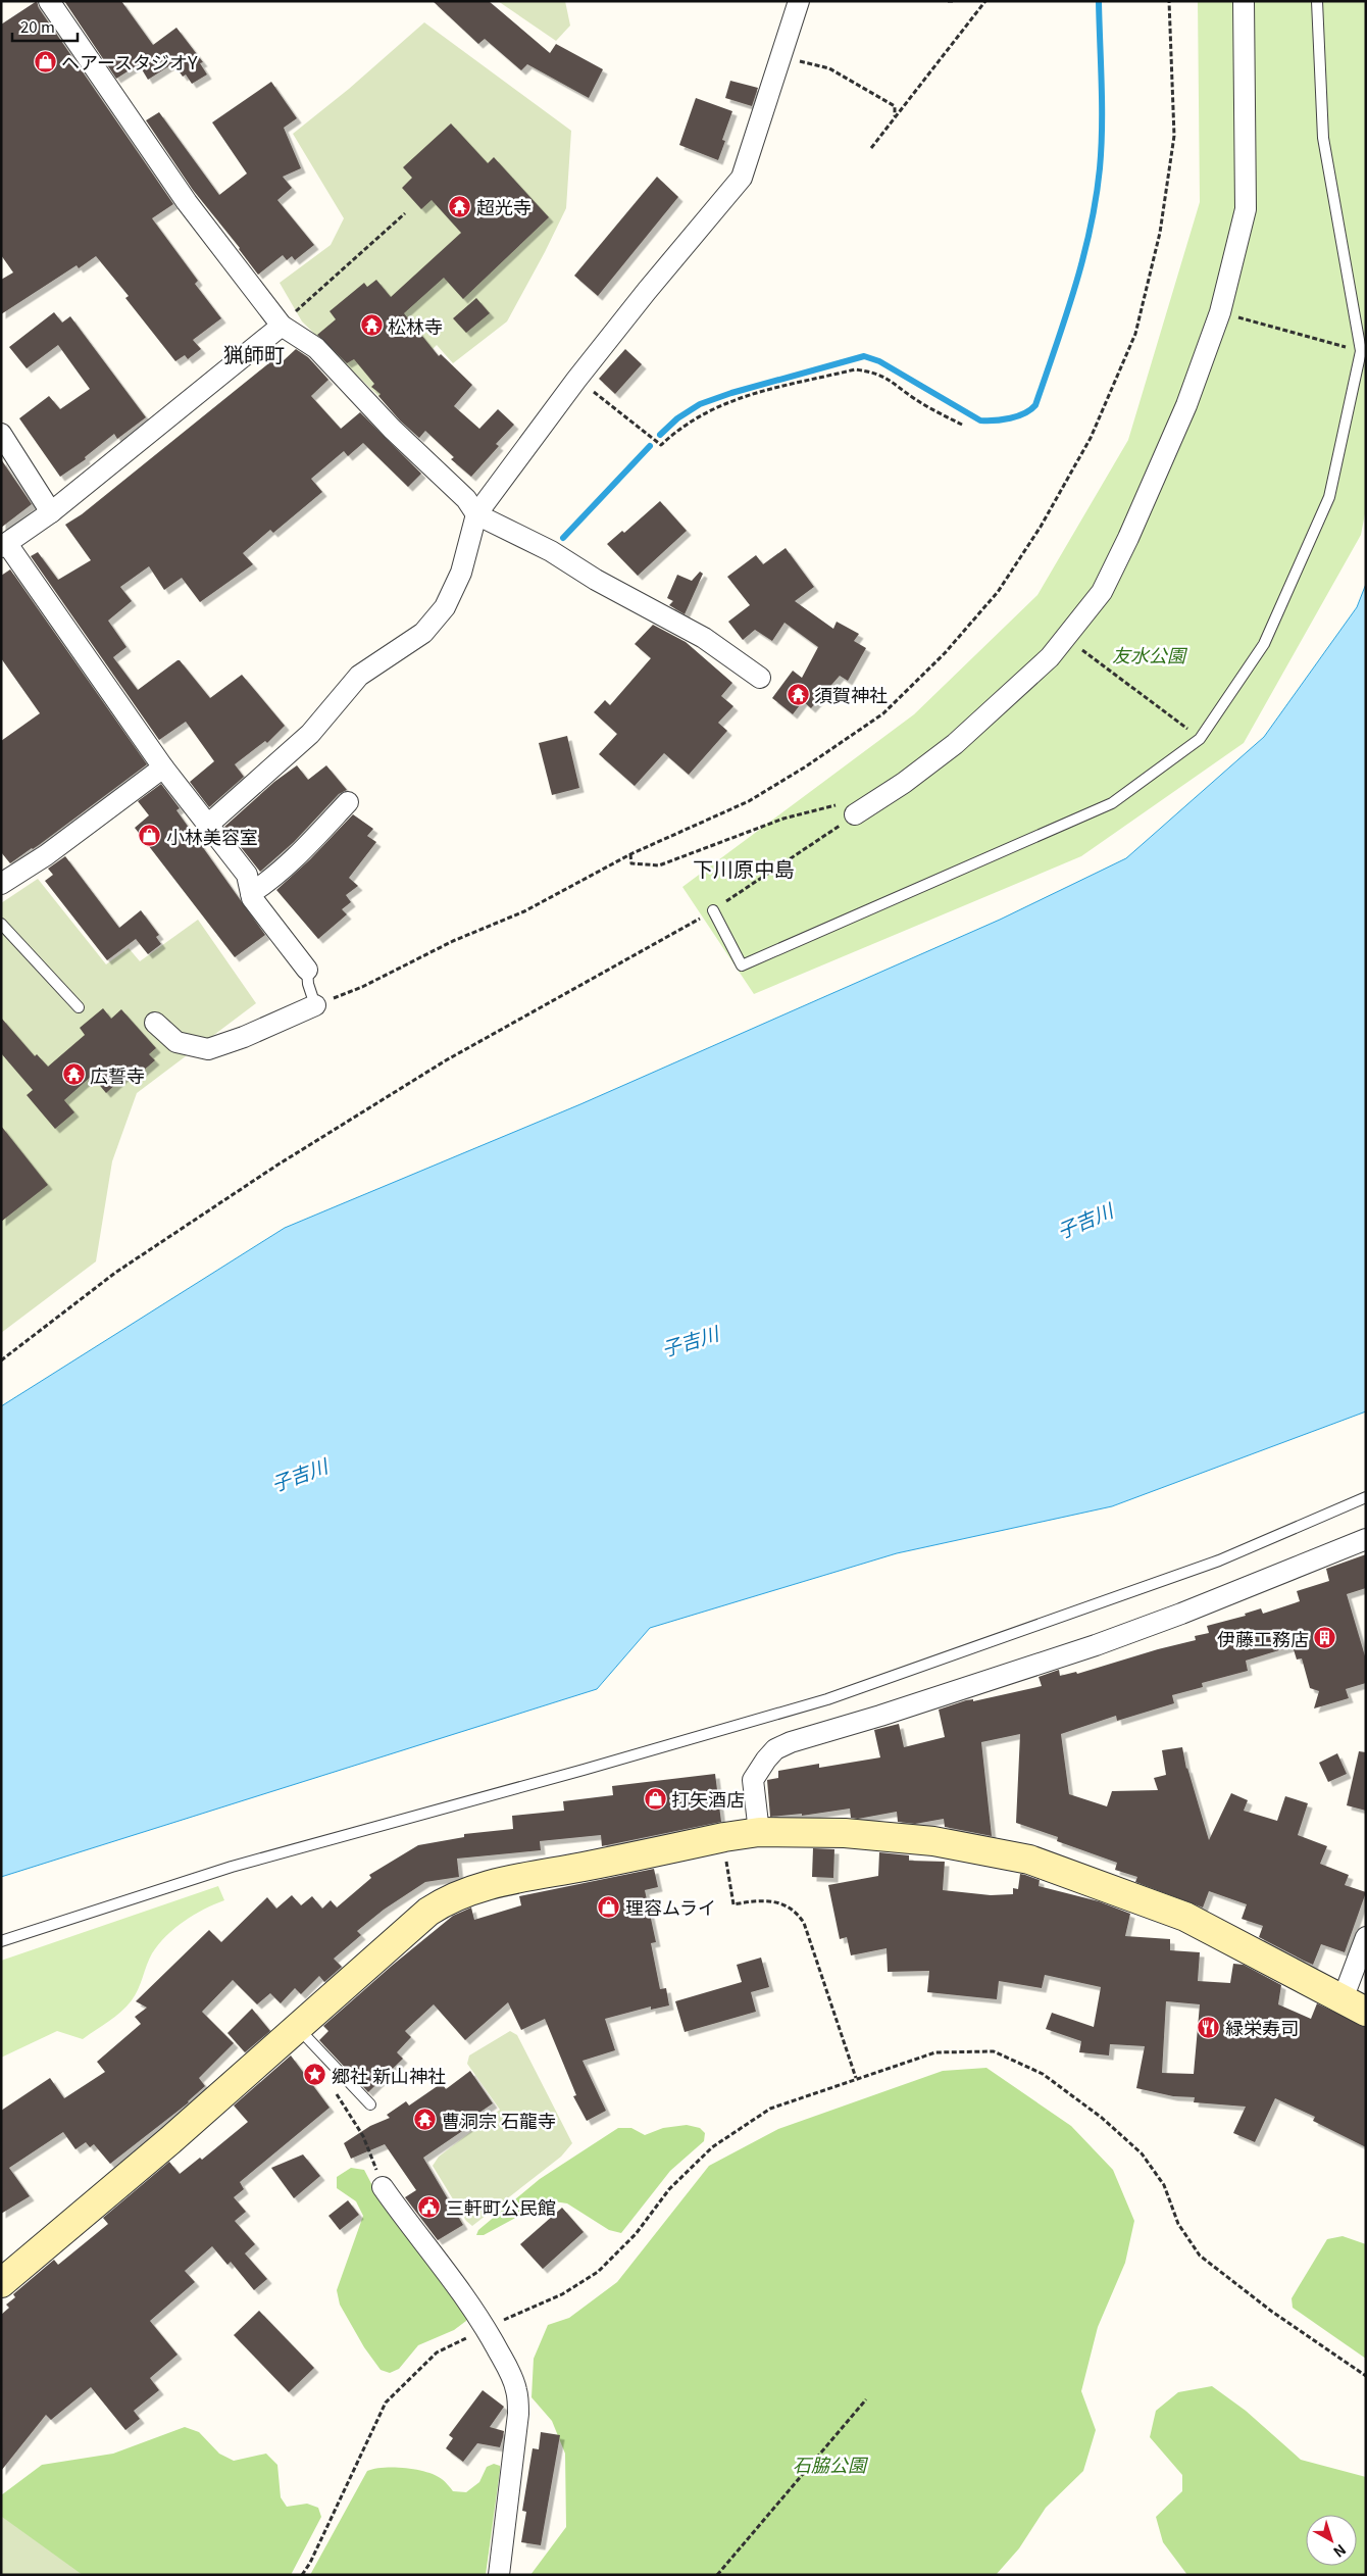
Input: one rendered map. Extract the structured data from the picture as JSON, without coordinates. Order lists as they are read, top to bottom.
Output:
{
  "districts": ["猟師町", "下川原中島"],
  "water": ["子吉川"],
  "parks": ["友水公園", "石脇公園"],
  "places": {
    "shop": [
      "ヘアースタジオY",
      "小林美容室",
      "打矢酒店",
      "理容ムライ"
    ],
    "temple": [
      "超光寺",
      "松林寺",
      "須賀神社",
      "広誓寺",
      "曹洞宗 石龍寺"
    ],
    "building": ["伊藤工務店"],
    "restaurant": ["緑栄寿司"],
    "place": ["郷社 新山神社"],
    "public building": ["三軒町公民館"]
  },
  "scale_bar": "20 m",
  "north": "bottom right"
}
